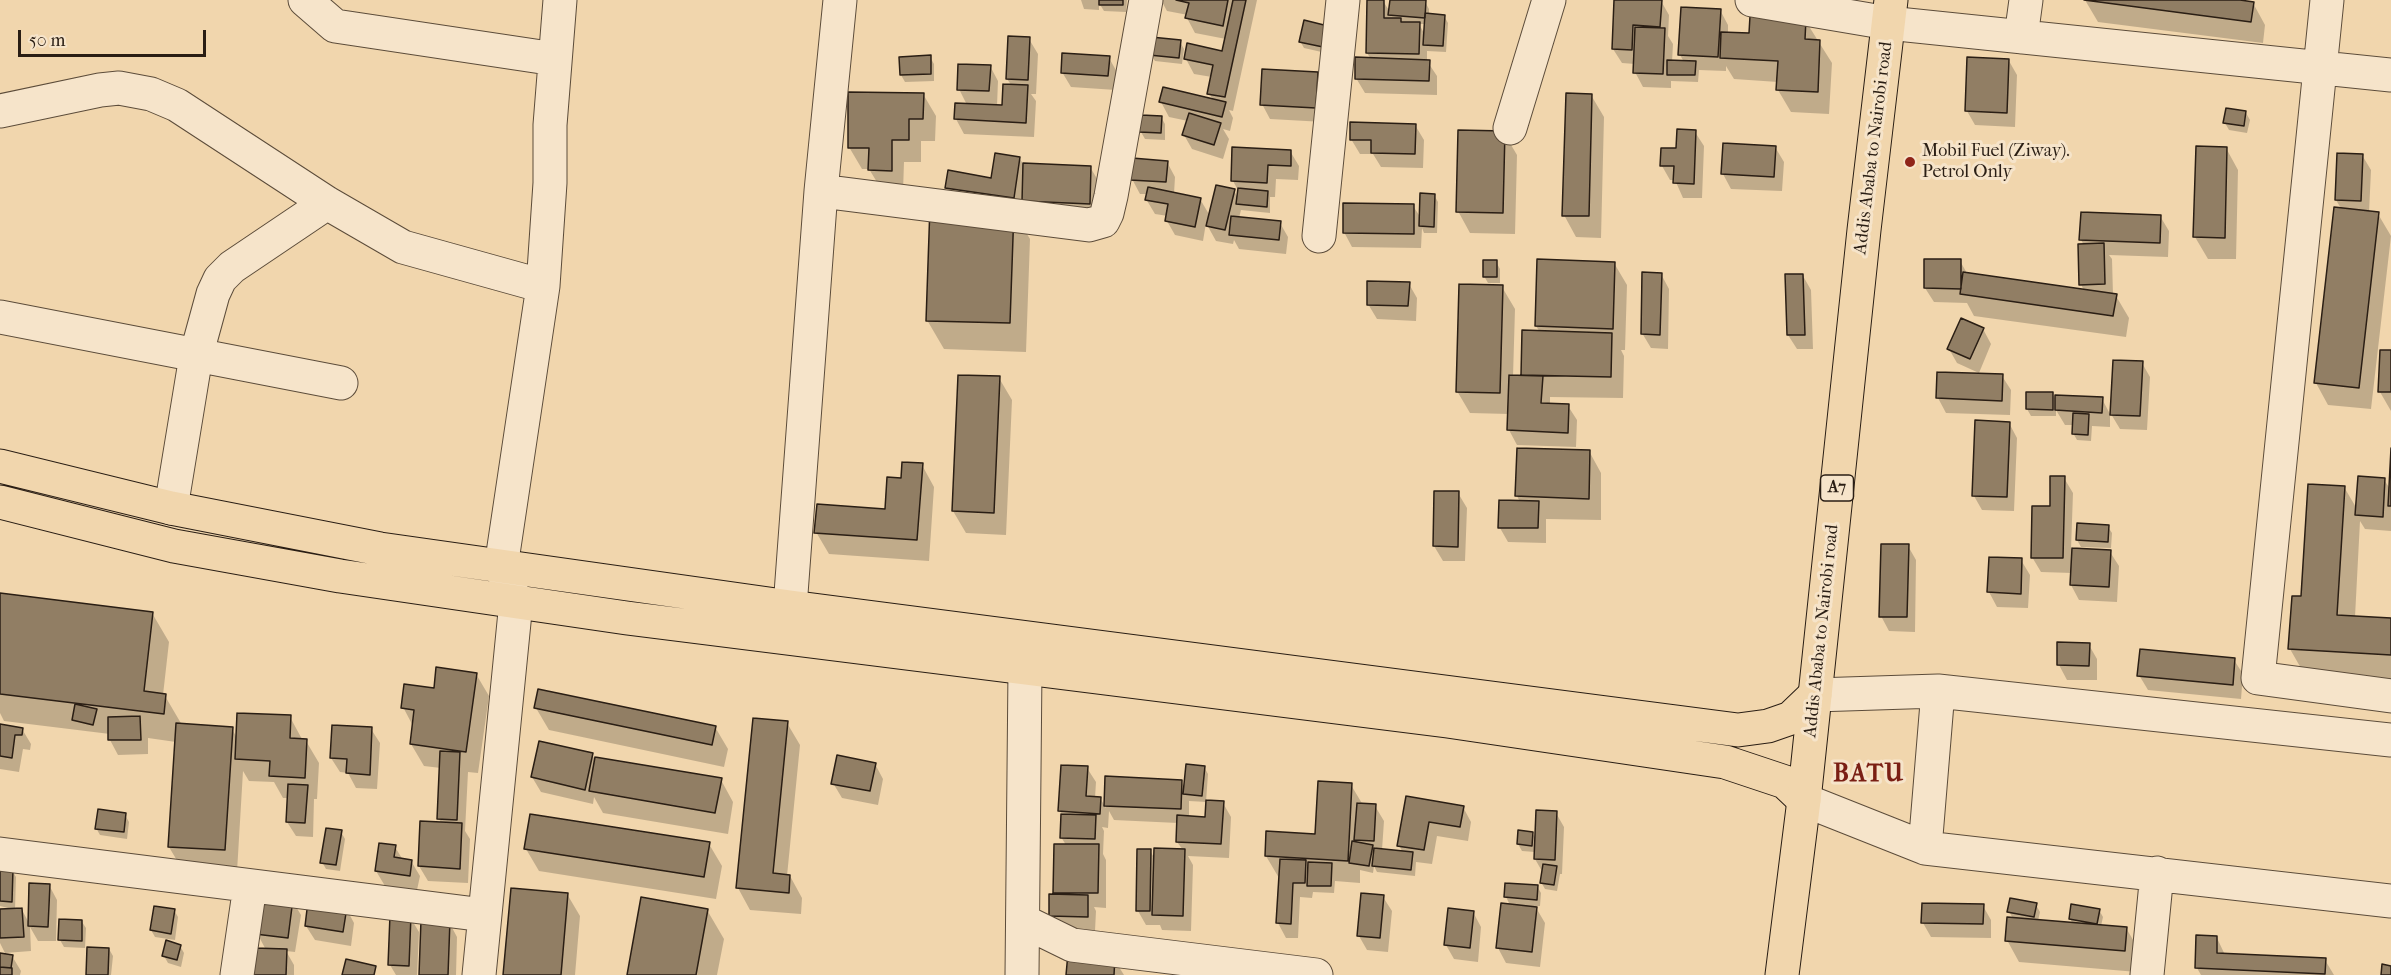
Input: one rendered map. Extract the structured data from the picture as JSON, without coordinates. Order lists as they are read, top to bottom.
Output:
{
  "streets": {
    "main road": ["Addis Ababa to Nairobi road", "A7"]
  },
  "districts": ["BATU"],
  "places": ["Mobil Fuel (Ziway). Petrol Only"],
  "scale_bar": "50 m"
}
